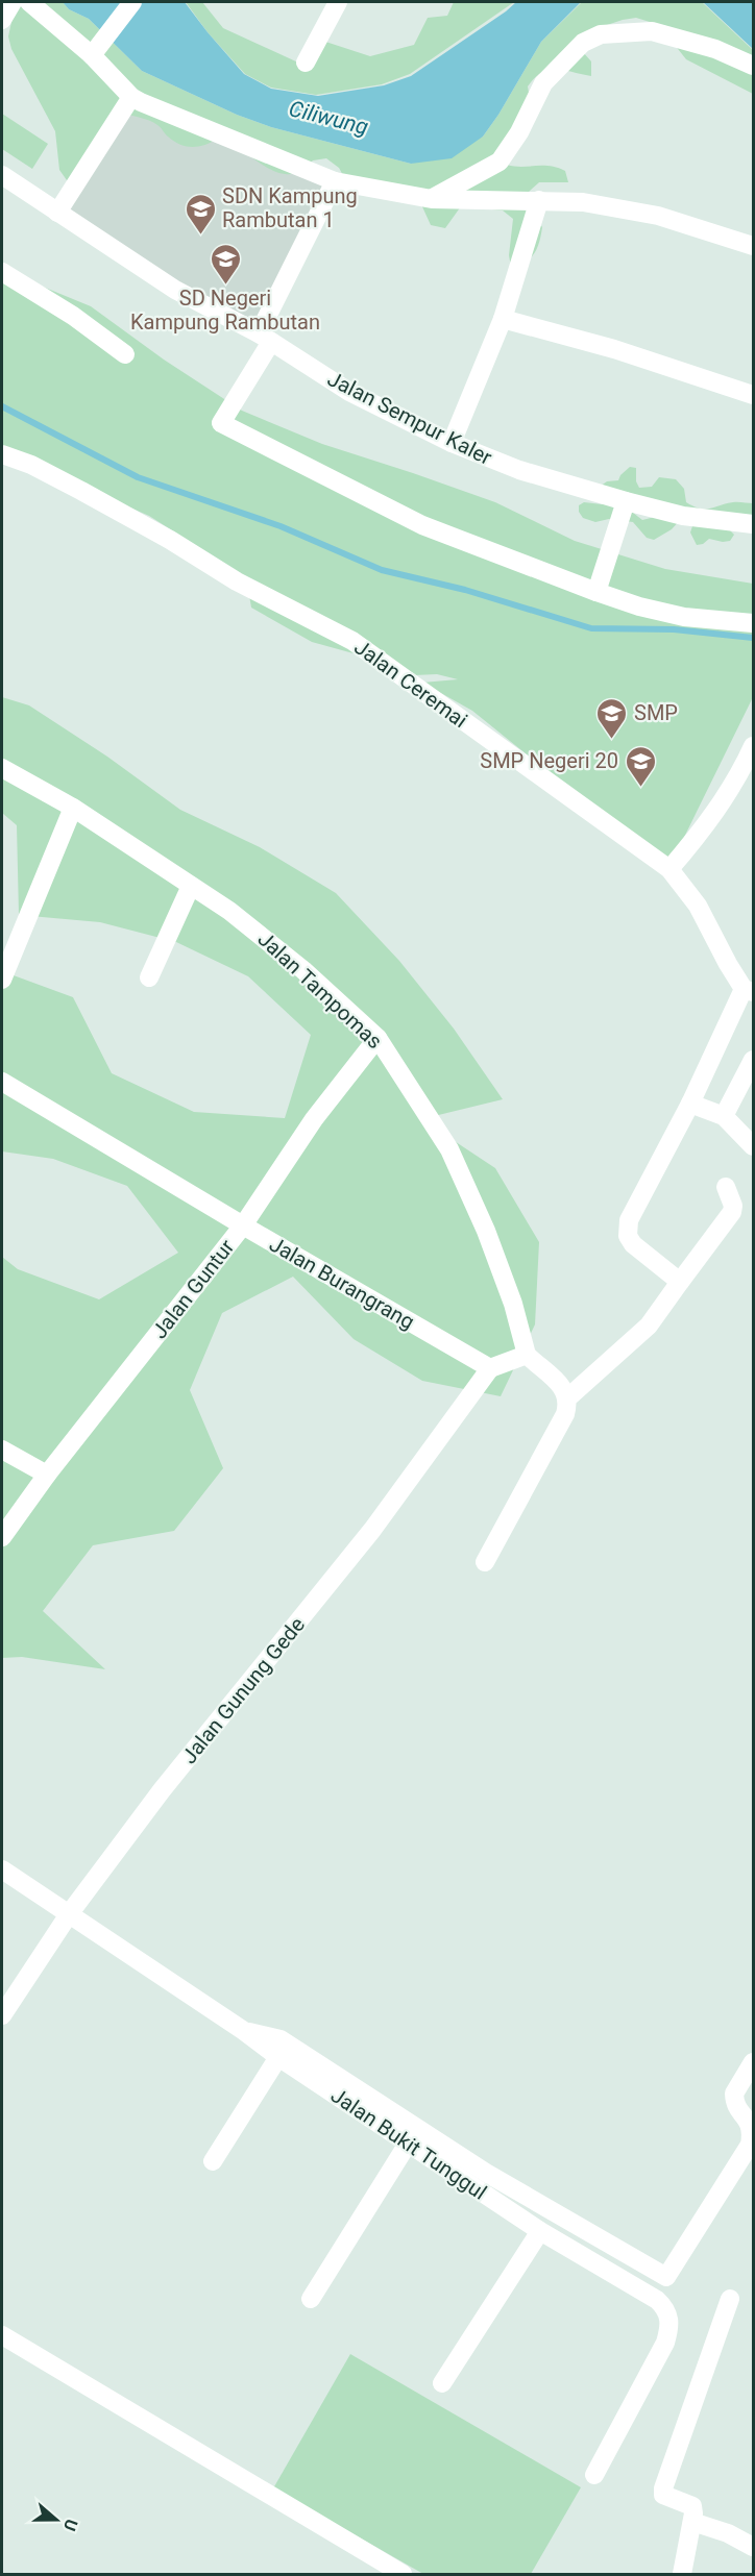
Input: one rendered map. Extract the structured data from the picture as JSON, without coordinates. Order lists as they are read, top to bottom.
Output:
{
  "streets": {
    "street": [
      "Jalan Sempur Kaler",
      "Jalan Ceremai",
      "Jalan Tampomas",
      "Jalan Burangrang",
      "Jalan Guntur",
      "Jalan Gunung Gede",
      "Jalan Bukit Tunggul"
    ]
  },
  "crossings": [
    ["Jalan Tampomas", "Jalan Guntur"],
    ["Jalan Burangrang", "Jalan Guntur"],
    ["Jalan Burangrang", "Jalan Gunung Gede"],
    ["Jalan Gunung Gede", "Jalan Bukit Tunggul"]
  ],
  "water": ["Ciliwung"],
  "places": {
    "school or university": [
      "SDN Kampung Rambutan 1",
      "SD Negeri Kampung Rambutan",
      "SMP",
      "SMP Negeri 20"
    ]
  },
  "north": "right"
}
